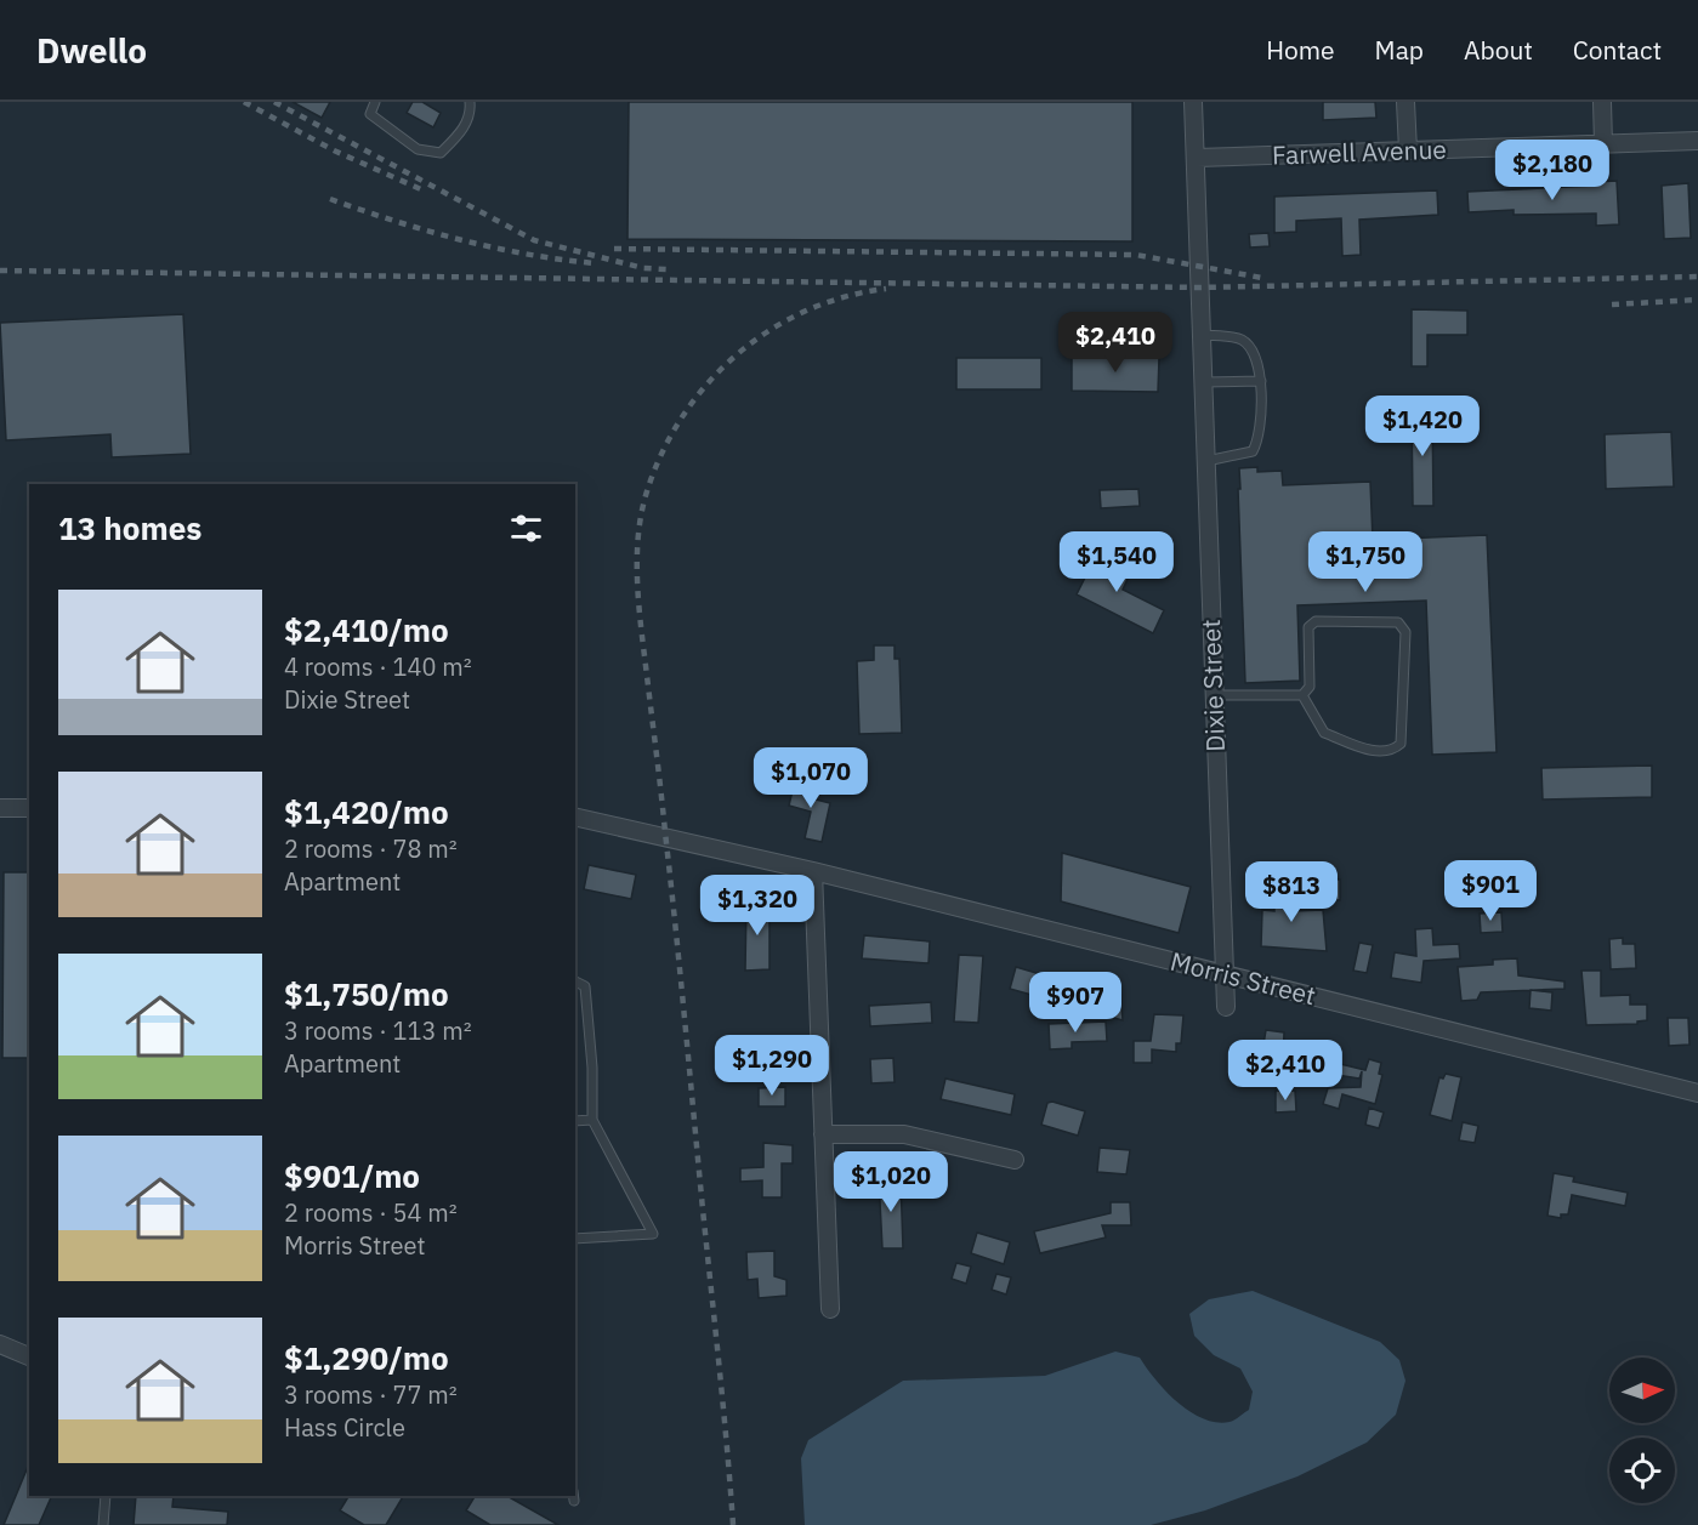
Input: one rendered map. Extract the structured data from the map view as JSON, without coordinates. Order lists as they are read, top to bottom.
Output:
{
  "streets": {
    "street": ["Farwell Avenue", "Dixie Street", "Morris Street"]
  },
  "crossings": [
    ["Farwell Avenue", "Dixie Street"],
    ["Dixie Street", "Morris Street"]
  ],
  "north": "right",
  "page": {
    "header": "Dwello",
    "nav": [
      "Home",
      "Map",
      "About",
      "Contact"
    ],
    "price": [
      "$2,180",
      "$2,410",
      "$1,420",
      "$1,540",
      "$1,750",
      "$1,070",
      "$901",
      "$813",
      "$1,320",
      "$907",
      "$1,290",
      "$2,410",
      "$1,020"
    ],
    "heading": "13 homes",
    "list": [
      {
        "name": "$2,410/mo",
        "note": "4 rooms · 140 m² · Dixie Street"
      },
      {
        "name": "$1,420/mo",
        "note": "2 rooms · 78 m² · Apartment"
      },
      {
        "name": "$1,750/mo",
        "note": "3 rooms · 113 m² · Apartment"
      },
      {
        "name": "$901/mo",
        "note": "2 rooms · 54 m² · Morris Street"
      },
      {
        "name": "$1,290/mo",
        "note": "3 rooms · 77 m² · Hass Circle"
      }
    ]
  }
}
